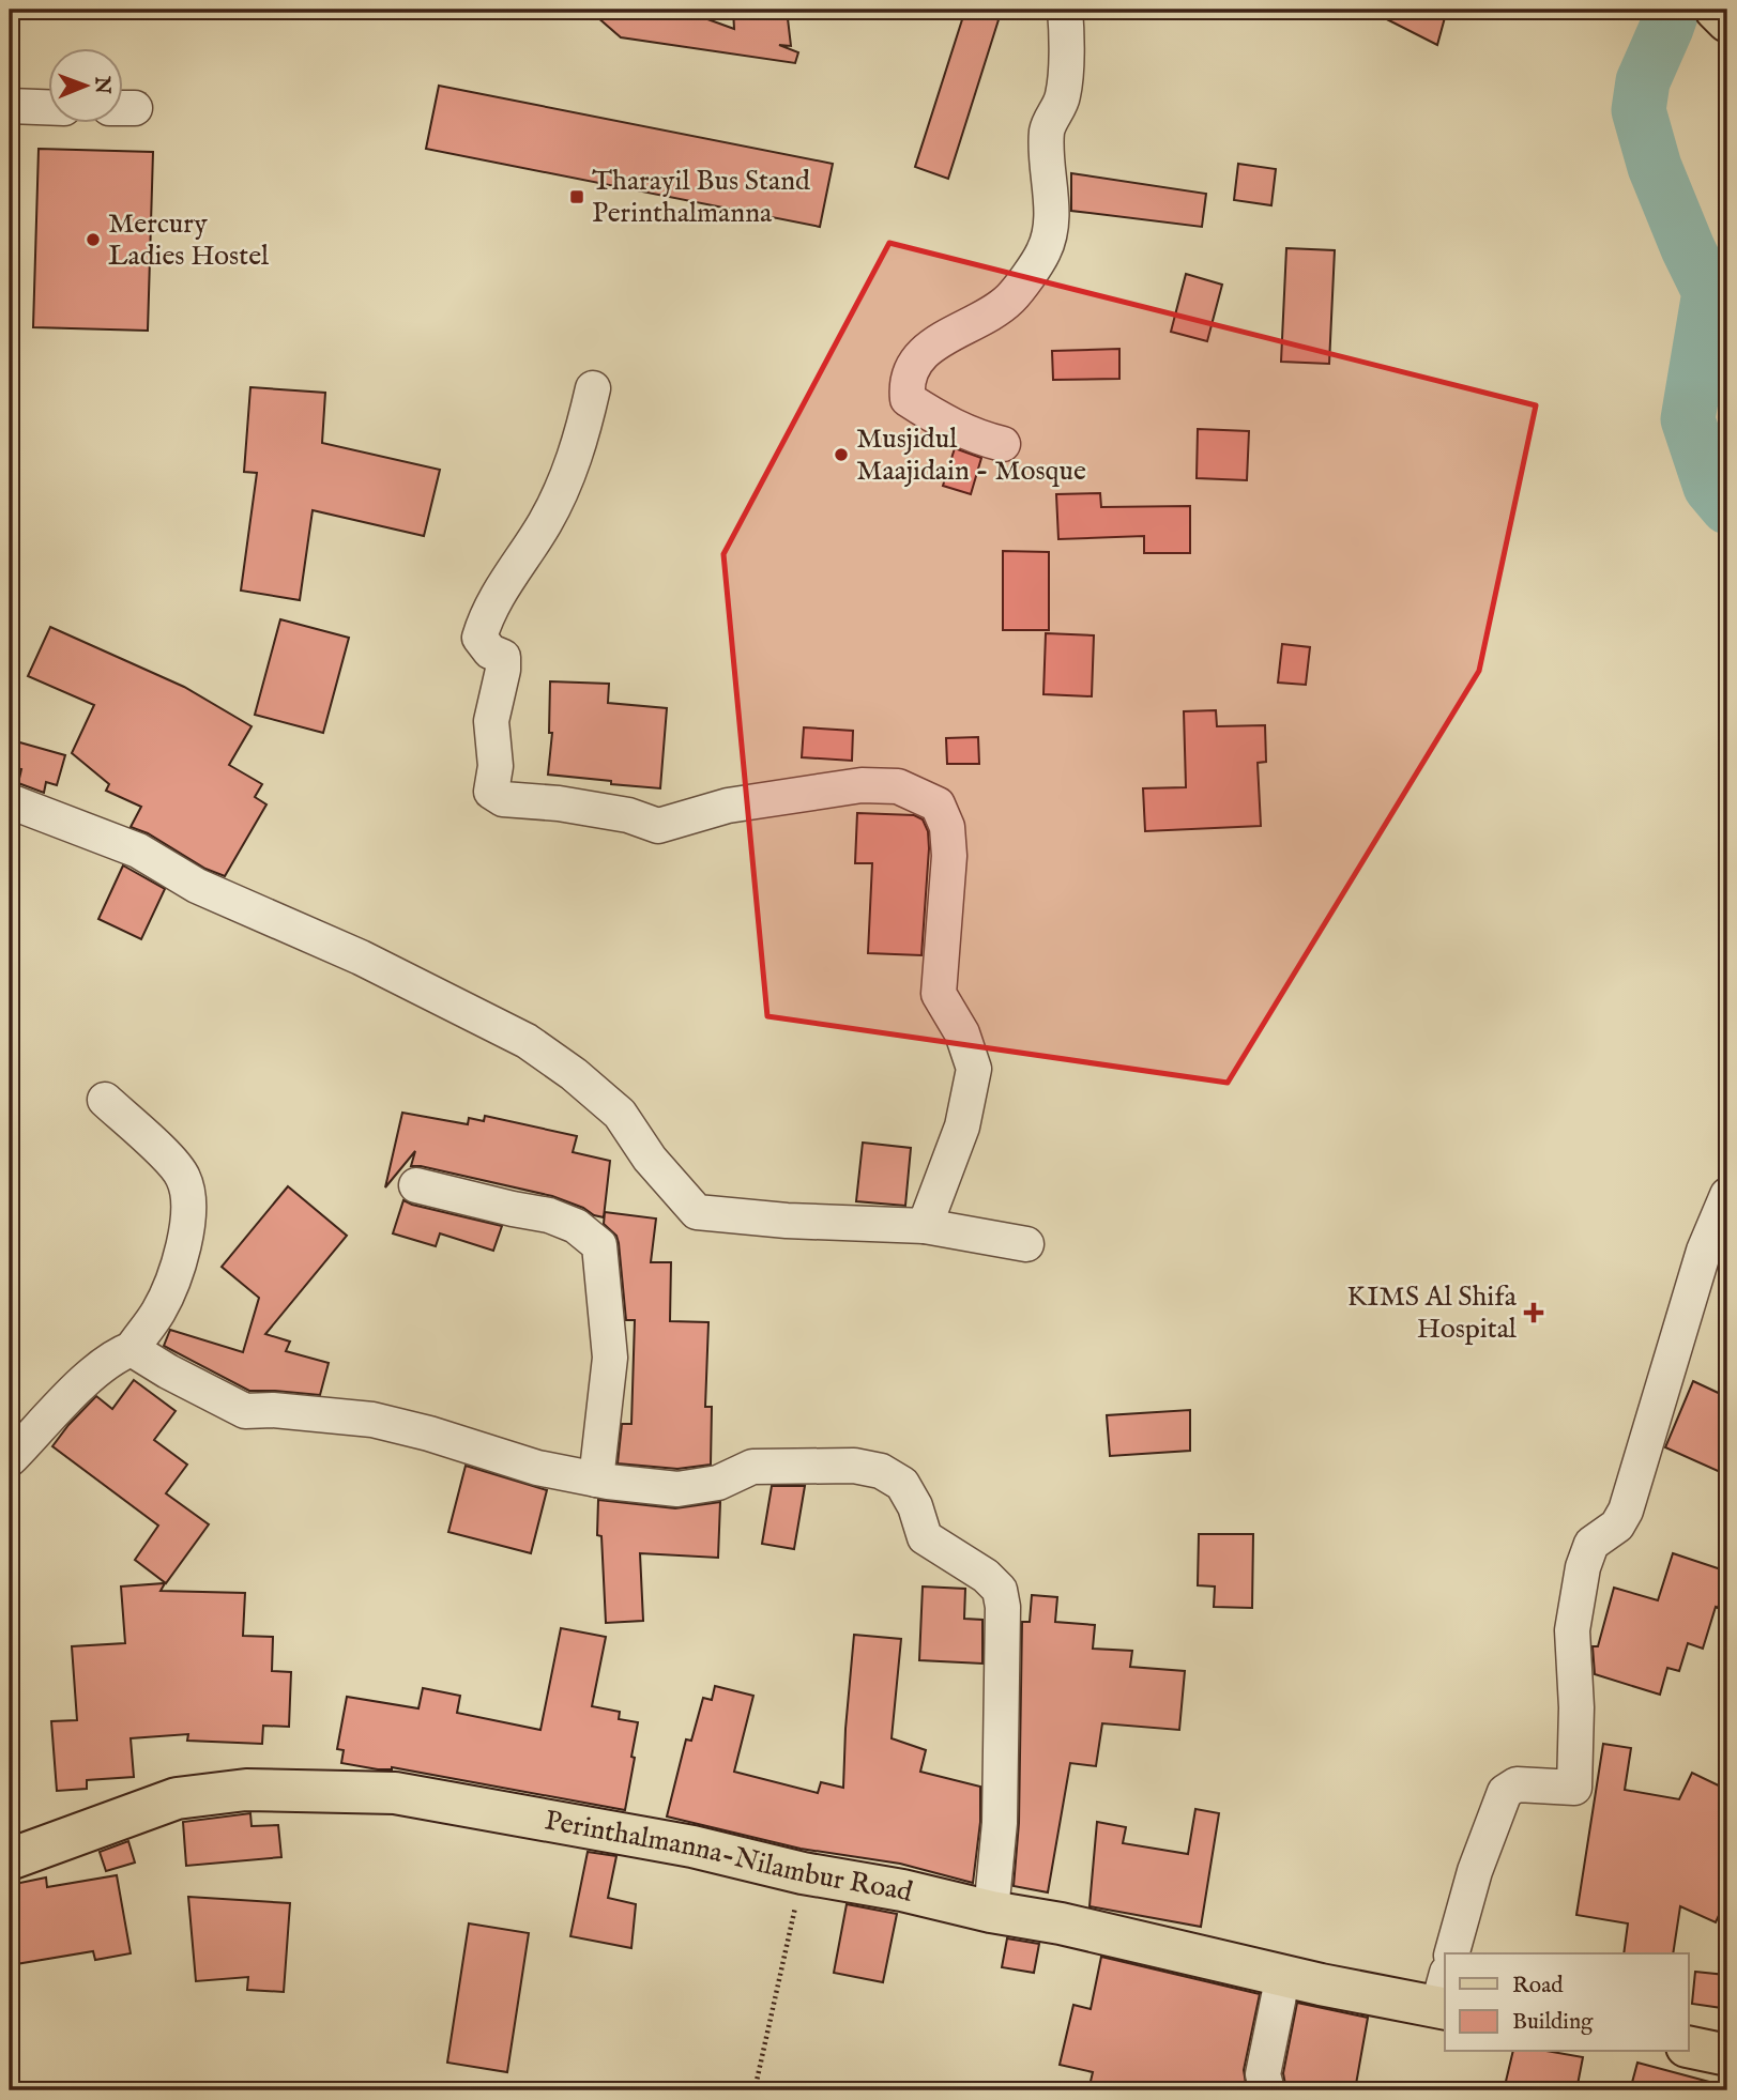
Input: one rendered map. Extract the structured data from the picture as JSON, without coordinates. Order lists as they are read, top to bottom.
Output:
{
  "streets": {
    "main road": ["Perinthalmanna-Nilambur Road"]
  },
  "places": {
    "transit": ["Tharayil Bus Stand Perinthalmanna"],
    "other": ["Mercury Ladies Hostel", "Musjidul Maajidain - Mosque"],
    "health": ["KIMS Al Shifa Hospital"]
  },
  "legend": ["Road", "Building"],
  "north": "right"
}
